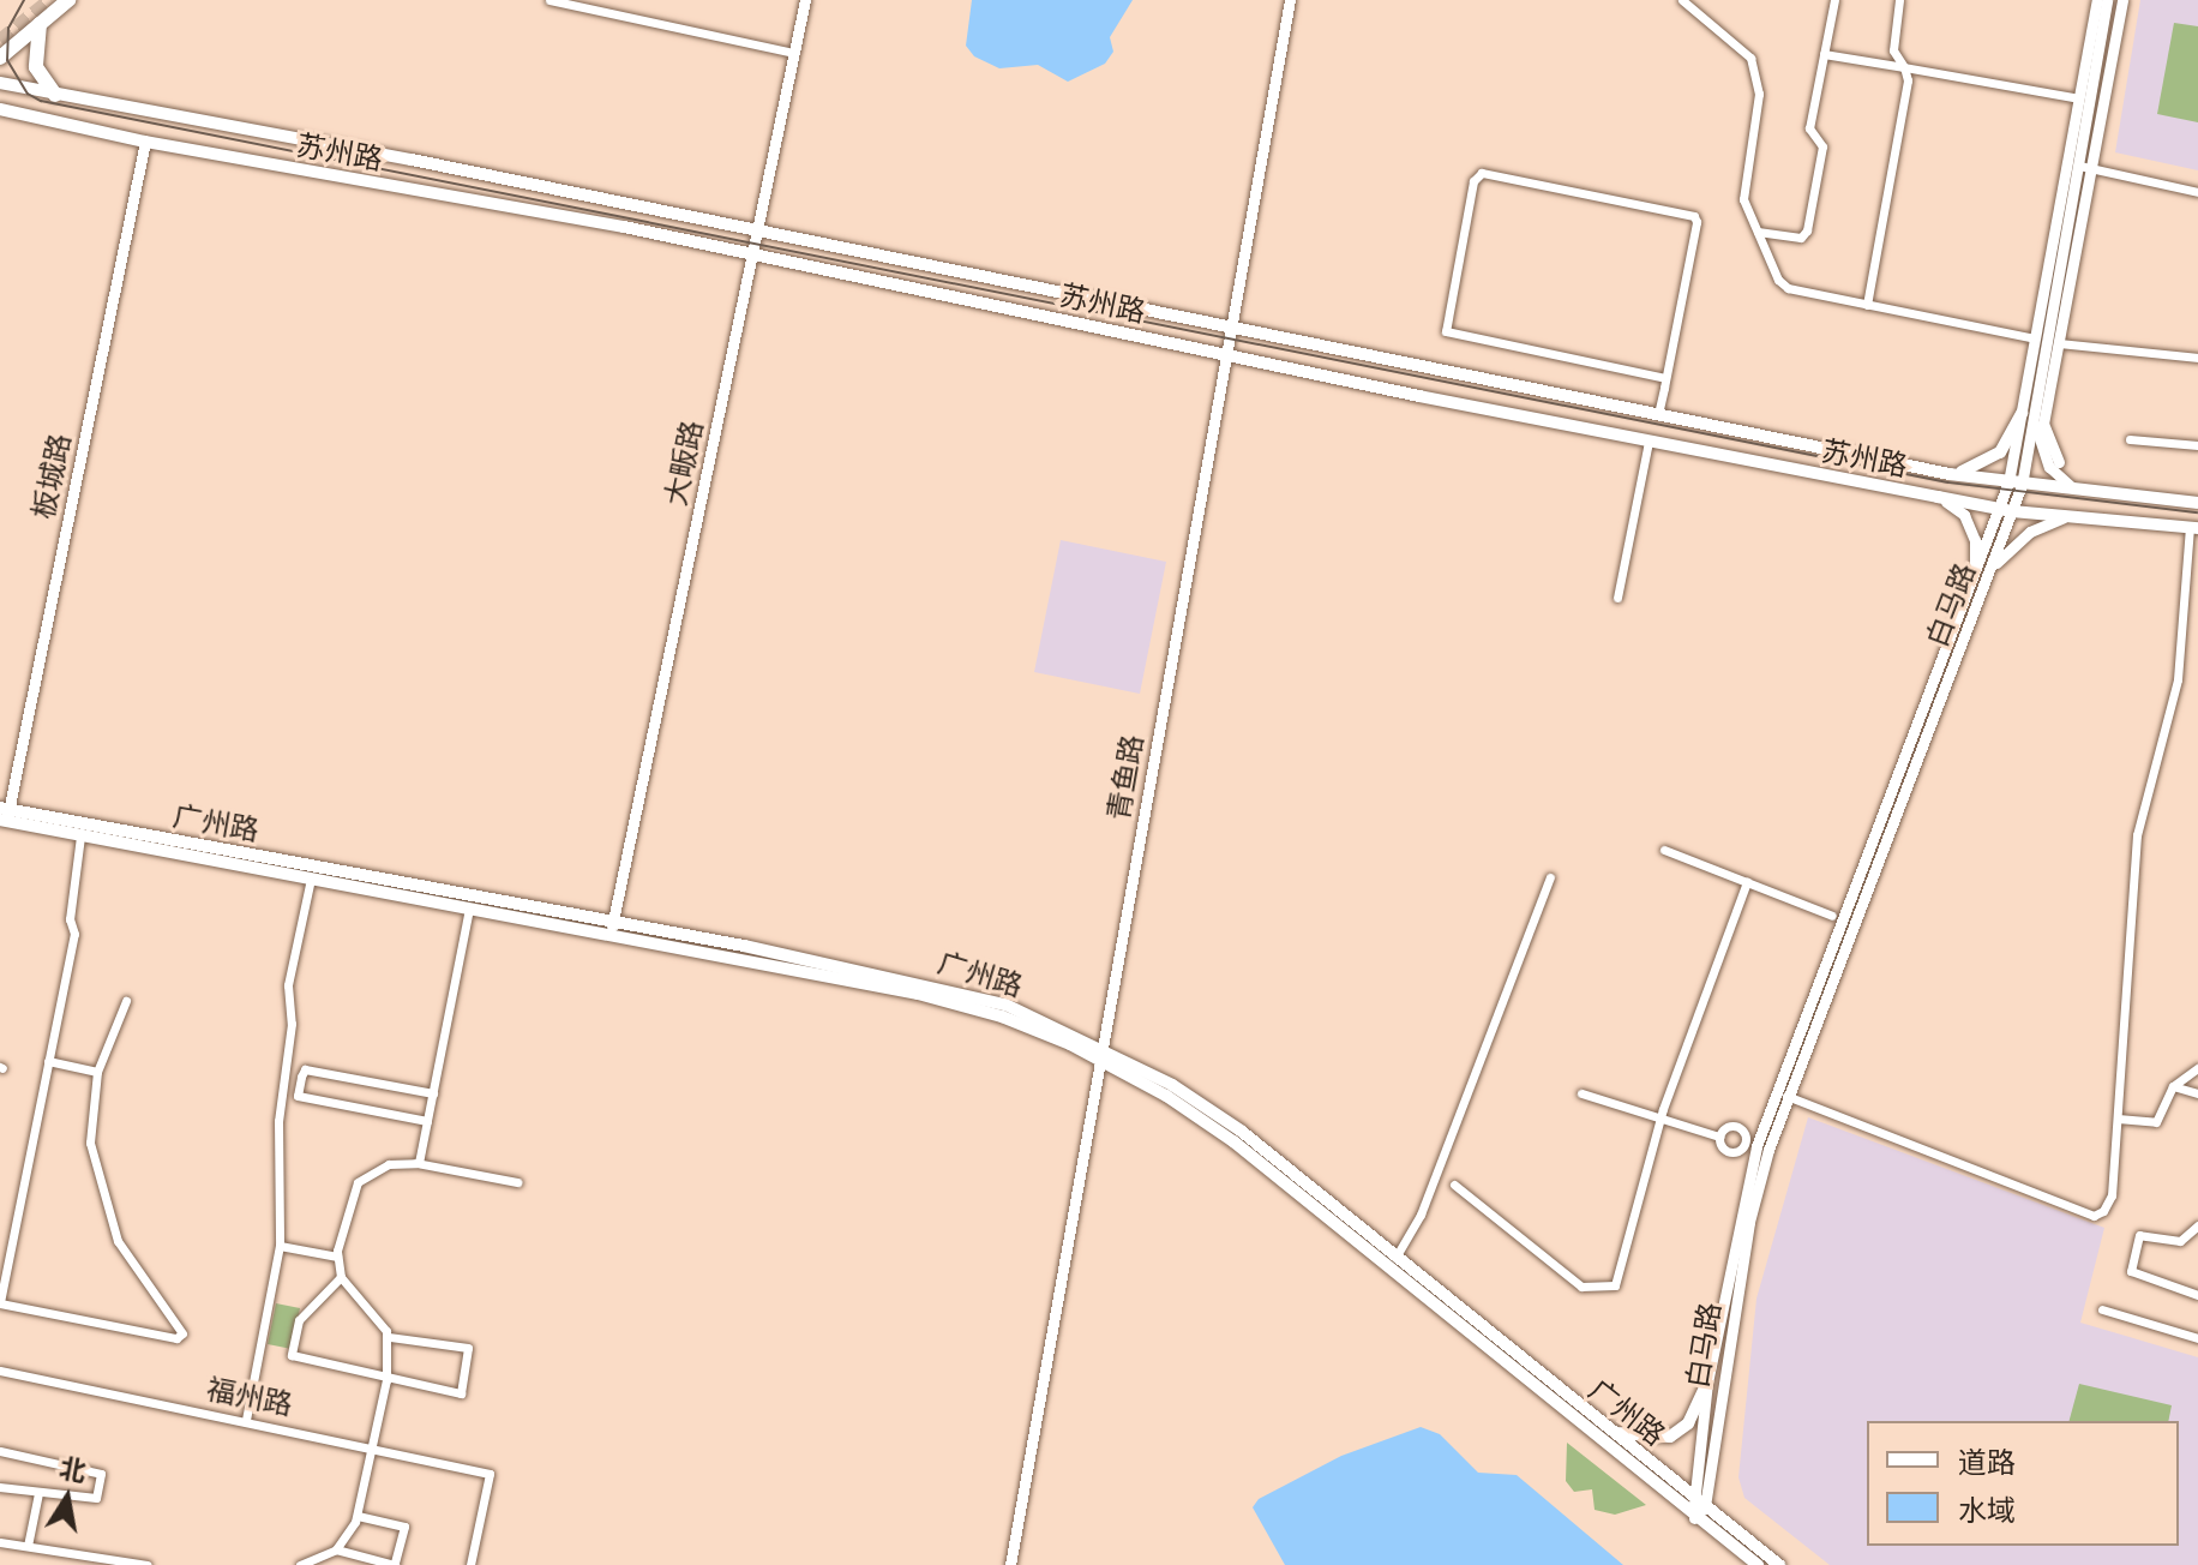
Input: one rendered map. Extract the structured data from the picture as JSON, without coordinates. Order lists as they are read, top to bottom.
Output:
{
  "streets": {
    "main road": ["苏州路", "广州路"],
    "street": [
      "大畈路",
      "板城路",
      "白马路",
      "青鱼路",
      "福州路"
    ]
  },
  "crossings": [
    ["苏州路", "大畈路"],
    ["苏州路", "板城路"],
    ["苏州路", "白马路"],
    ["苏州路", "青鱼路"],
    ["大畈路", "广州路"],
    ["板城路", "广州路"],
    ["白马路", "广州路"],
    ["青鱼路", "广州路"]
  ],
  "legend": ["道路", "水域"],
  "north": "top"
}
